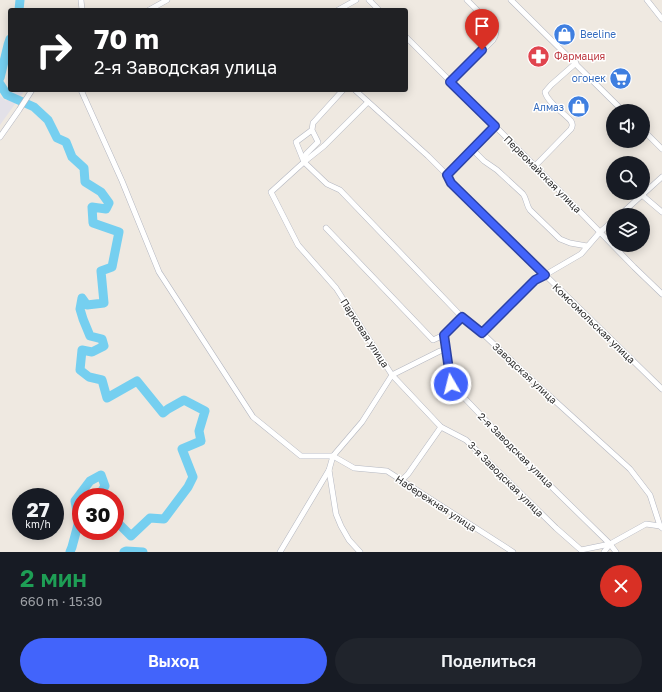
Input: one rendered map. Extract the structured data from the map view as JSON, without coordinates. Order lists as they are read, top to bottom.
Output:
{
  "streets": {
    "street": [
      "Первомайская улица",
      "Комсомольская улица",
      "Парковая улица",
      "Заводская улица",
      "2-я Заводская улица",
      "3-я Заводская улица",
      "Набережная улица"
    ]
  },
  "crossings": [
    ["Парковая улица", "Заводская улица"],
    ["Парковая улица", "3-я Заводская улица"],
    ["Парковая улица", "Набережная улица"],
    ["2-я Заводская улица", "3-я Заводская улица"]
  ],
  "places": {
    "shop": ["Beeline", "Алмаз"],
    "pharmacy": ["Фармация"],
    "supermarket": ["огонек"]
  },
  "page": {
    "turn": ["70 m", "2-я Заводская улица"],
    "speed": "27 km/h",
    "limit": "30",
    "heading": ["2 мин", "660 m · 15:30"],
    "buttons": ["Выход", "Поделиться"]
  }
}
